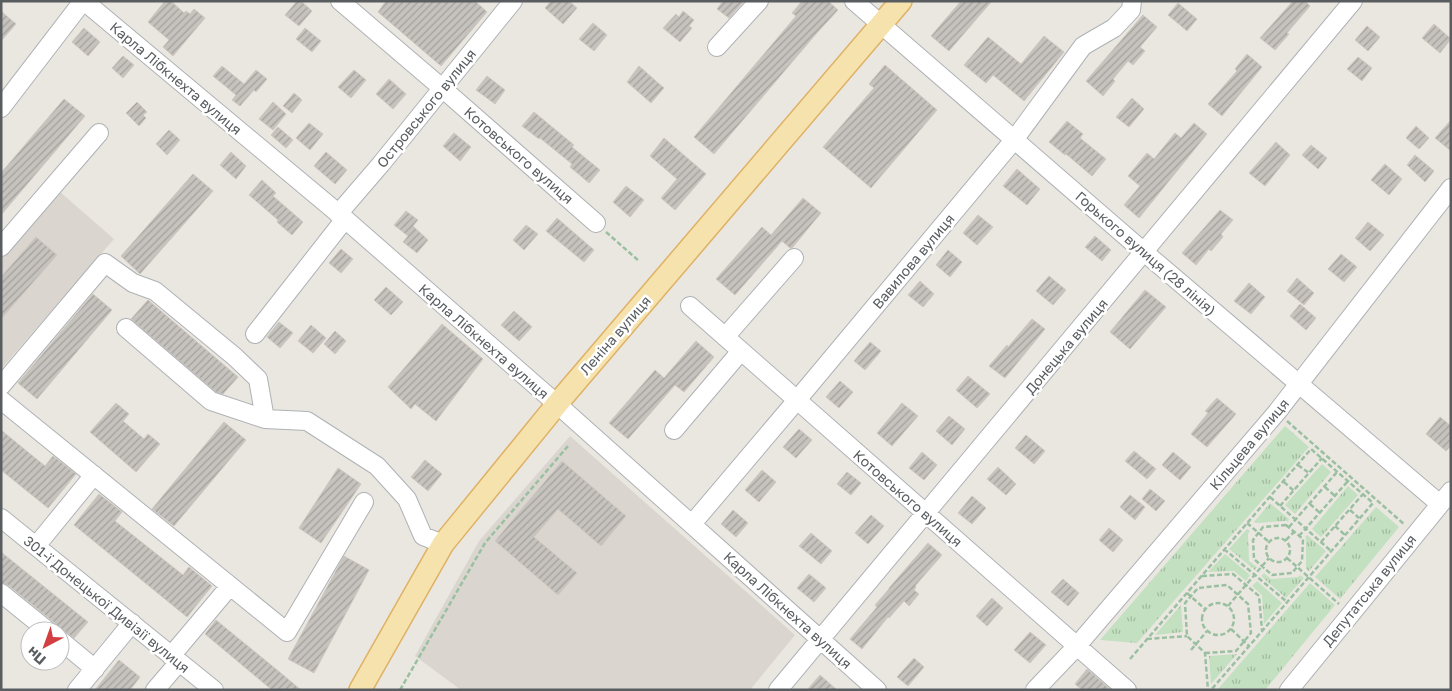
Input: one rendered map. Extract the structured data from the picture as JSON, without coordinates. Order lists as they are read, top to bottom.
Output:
{
  "streets": {
    "main road": ["Леніна вулиця"],
    "street": [
      "Карла Лібкнехта вулиця",
      "Островського вулиця",
      "Котовського вулиця",
      "Горького вулиця (28 лiнiя)",
      "Вавилова вулиця",
      "Донецька вулиця",
      "Кільцева вулиця",
      "Депутатська вулиця",
      "301-ї Донецької Дивізії вулиця"
    ]
  },
  "crossings": [
    ["Карла Лібкнехта вулиця", "Островського вулиця"],
    ["Карла Лібкнехта вулиця", "Вавилова вулиця"],
    ["Карла Лібкнехта вулиця", "Леніна вулиця"],
    ["Карла Лібкнехта вулиця", "Донецька вулиця"],
    ["Островського вулиця", "Котовського вулиця"],
    ["Котовського вулиця", "Вавилова вулиця"],
    ["Котовського вулиця", "Донецька вулиця"],
    ["Котовського вулиця", "Кільцева вулиця"],
    ["Горького вулиця (28 лiнiя)", "Вавилова вулиця"],
    ["Горького вулиця (28 лiнiя)", "Леніна вулиця"],
    ["Горького вулиця (28 лiнiя)", "Донецька вулиця"],
    ["Горького вулиця (28 лiнiя)", "Кільцева вулиця"],
    ["Горького вулиця (28 лiнiя)", "Депутатська вулиця"]
  ],
  "north": "bottom left"
}
